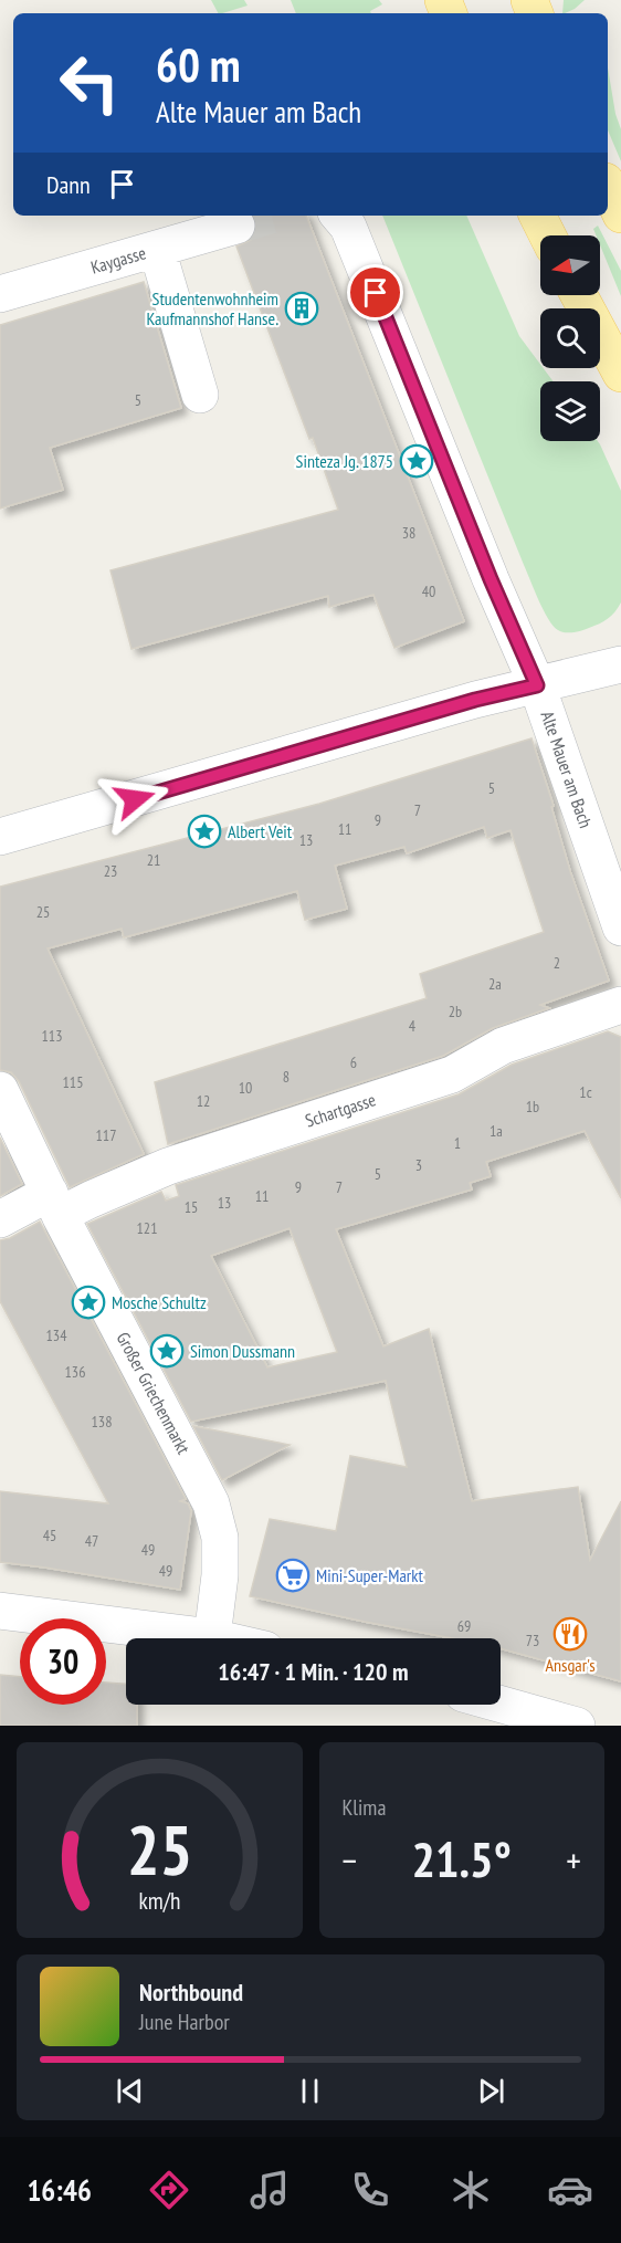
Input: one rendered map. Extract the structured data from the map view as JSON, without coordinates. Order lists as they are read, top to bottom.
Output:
{
  "streets": {
    "street": [
      "Kaygasse",
      "Alte Mauer am Bach",
      "Schartgasse",
      "Großer Griechenmarkt"
    ]
  },
  "crossings": [
    ["Schartgasse", "Großer Griechenmarkt"]
  ],
  "places": {
    "building": ["Studentenwohnheim Kaufmannshof Hanse."],
    "place": [
      "Sinteza Jg. 1875",
      "Albert Veit",
      "Mosche Schultz",
      "Simon Dussmann"
    ],
    "supermarket": ["Mini-Super-Markt"],
    "restaurant": ["Ansgar's"]
  },
  "house_numbers": [
    "5",
    "38",
    "40",
    "5",
    "7",
    "9",
    "11",
    "13",
    "21",
    "23",
    "25",
    "2",
    "2a",
    "2b",
    "4",
    "113",
    "6",
    "8",
    "115",
    "10",
    "1c",
    "12",
    "1b",
    "1a",
    "117",
    "1",
    "3",
    "5",
    "9",
    "7",
    "11",
    "13",
    "15",
    "121",
    "134",
    "136",
    "138",
    "45",
    "47",
    "49",
    "49",
    "69",
    "73"
  ],
  "north": "left",
  "page": {
    "turn": ["60 m", "Alte Mauer am Bach"],
    "then": "Dann",
    "limit": "30",
    "trip": "16:47 · 1 Min. · 120 m",
    "tile": "Klima",
    "heat": ["−", "21.5°", "+"],
    "song": ["Northbound", "June Harbor"],
    "tabs": "16:46",
    "gauge": ["25", "km/h"]
  }
}
